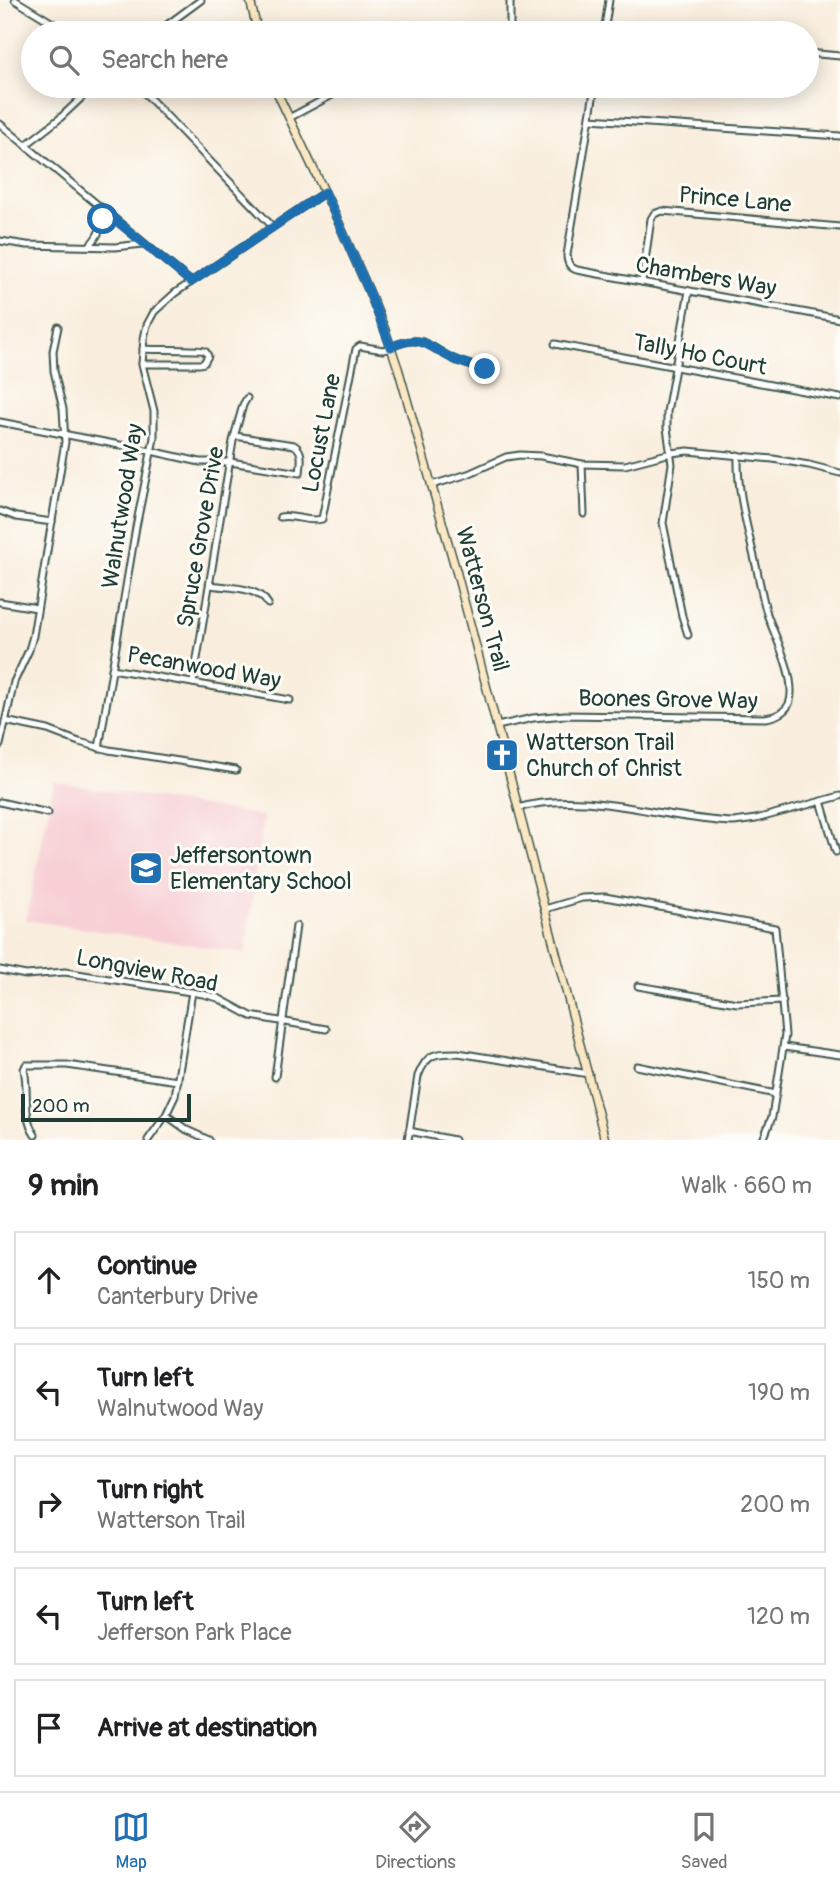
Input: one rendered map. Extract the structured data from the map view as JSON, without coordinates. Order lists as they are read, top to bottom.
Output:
{
  "streets": {
    "main road": ["Watterson Trail"],
    "street": [
      "Prince Lane",
      "Chambers Way",
      "Tally Ho Court",
      "Locust Lane",
      "Walnutwood Way",
      "Spruce Grove Drive",
      "Pecanwood Way",
      "Boones Grove Way",
      "Longview Road"
    ]
  },
  "crossings": [
    ["Prince Lane", "Chambers Way"],
    ["Locust Lane", "Watterson Trail"],
    ["Walnutwood Way", "Watterson Trail"],
    ["Walnutwood Way", "Pecanwood Way"],
    ["Spruce Grove Drive", "Pecanwood Way"],
    ["Watterson Trail", "Boones Grove Way"]
  ],
  "places": {
    "church": ["Watterson Trail Church of Christ"],
    "school or university": ["Jeffersontown Elementary School"]
  },
  "scale_bar": "200 m",
  "page": {
    "search": "Search here",
    "scale": "200 m",
    "heading": ["9 min", "Walk · 660 m"],
    "list": [
      ["Continue", "Canterbury Drive", "150 m"],
      ["Turn left", "Walnutwood Way", "190 m"],
      ["Turn right", "Watterson Trail", "200 m"],
      ["Turn left", "Jefferson Park Place", "120 m"],
      "Arrive at destination"
    ],
    "nav": ["Map", "Directions", "Saved"]
  }
}
